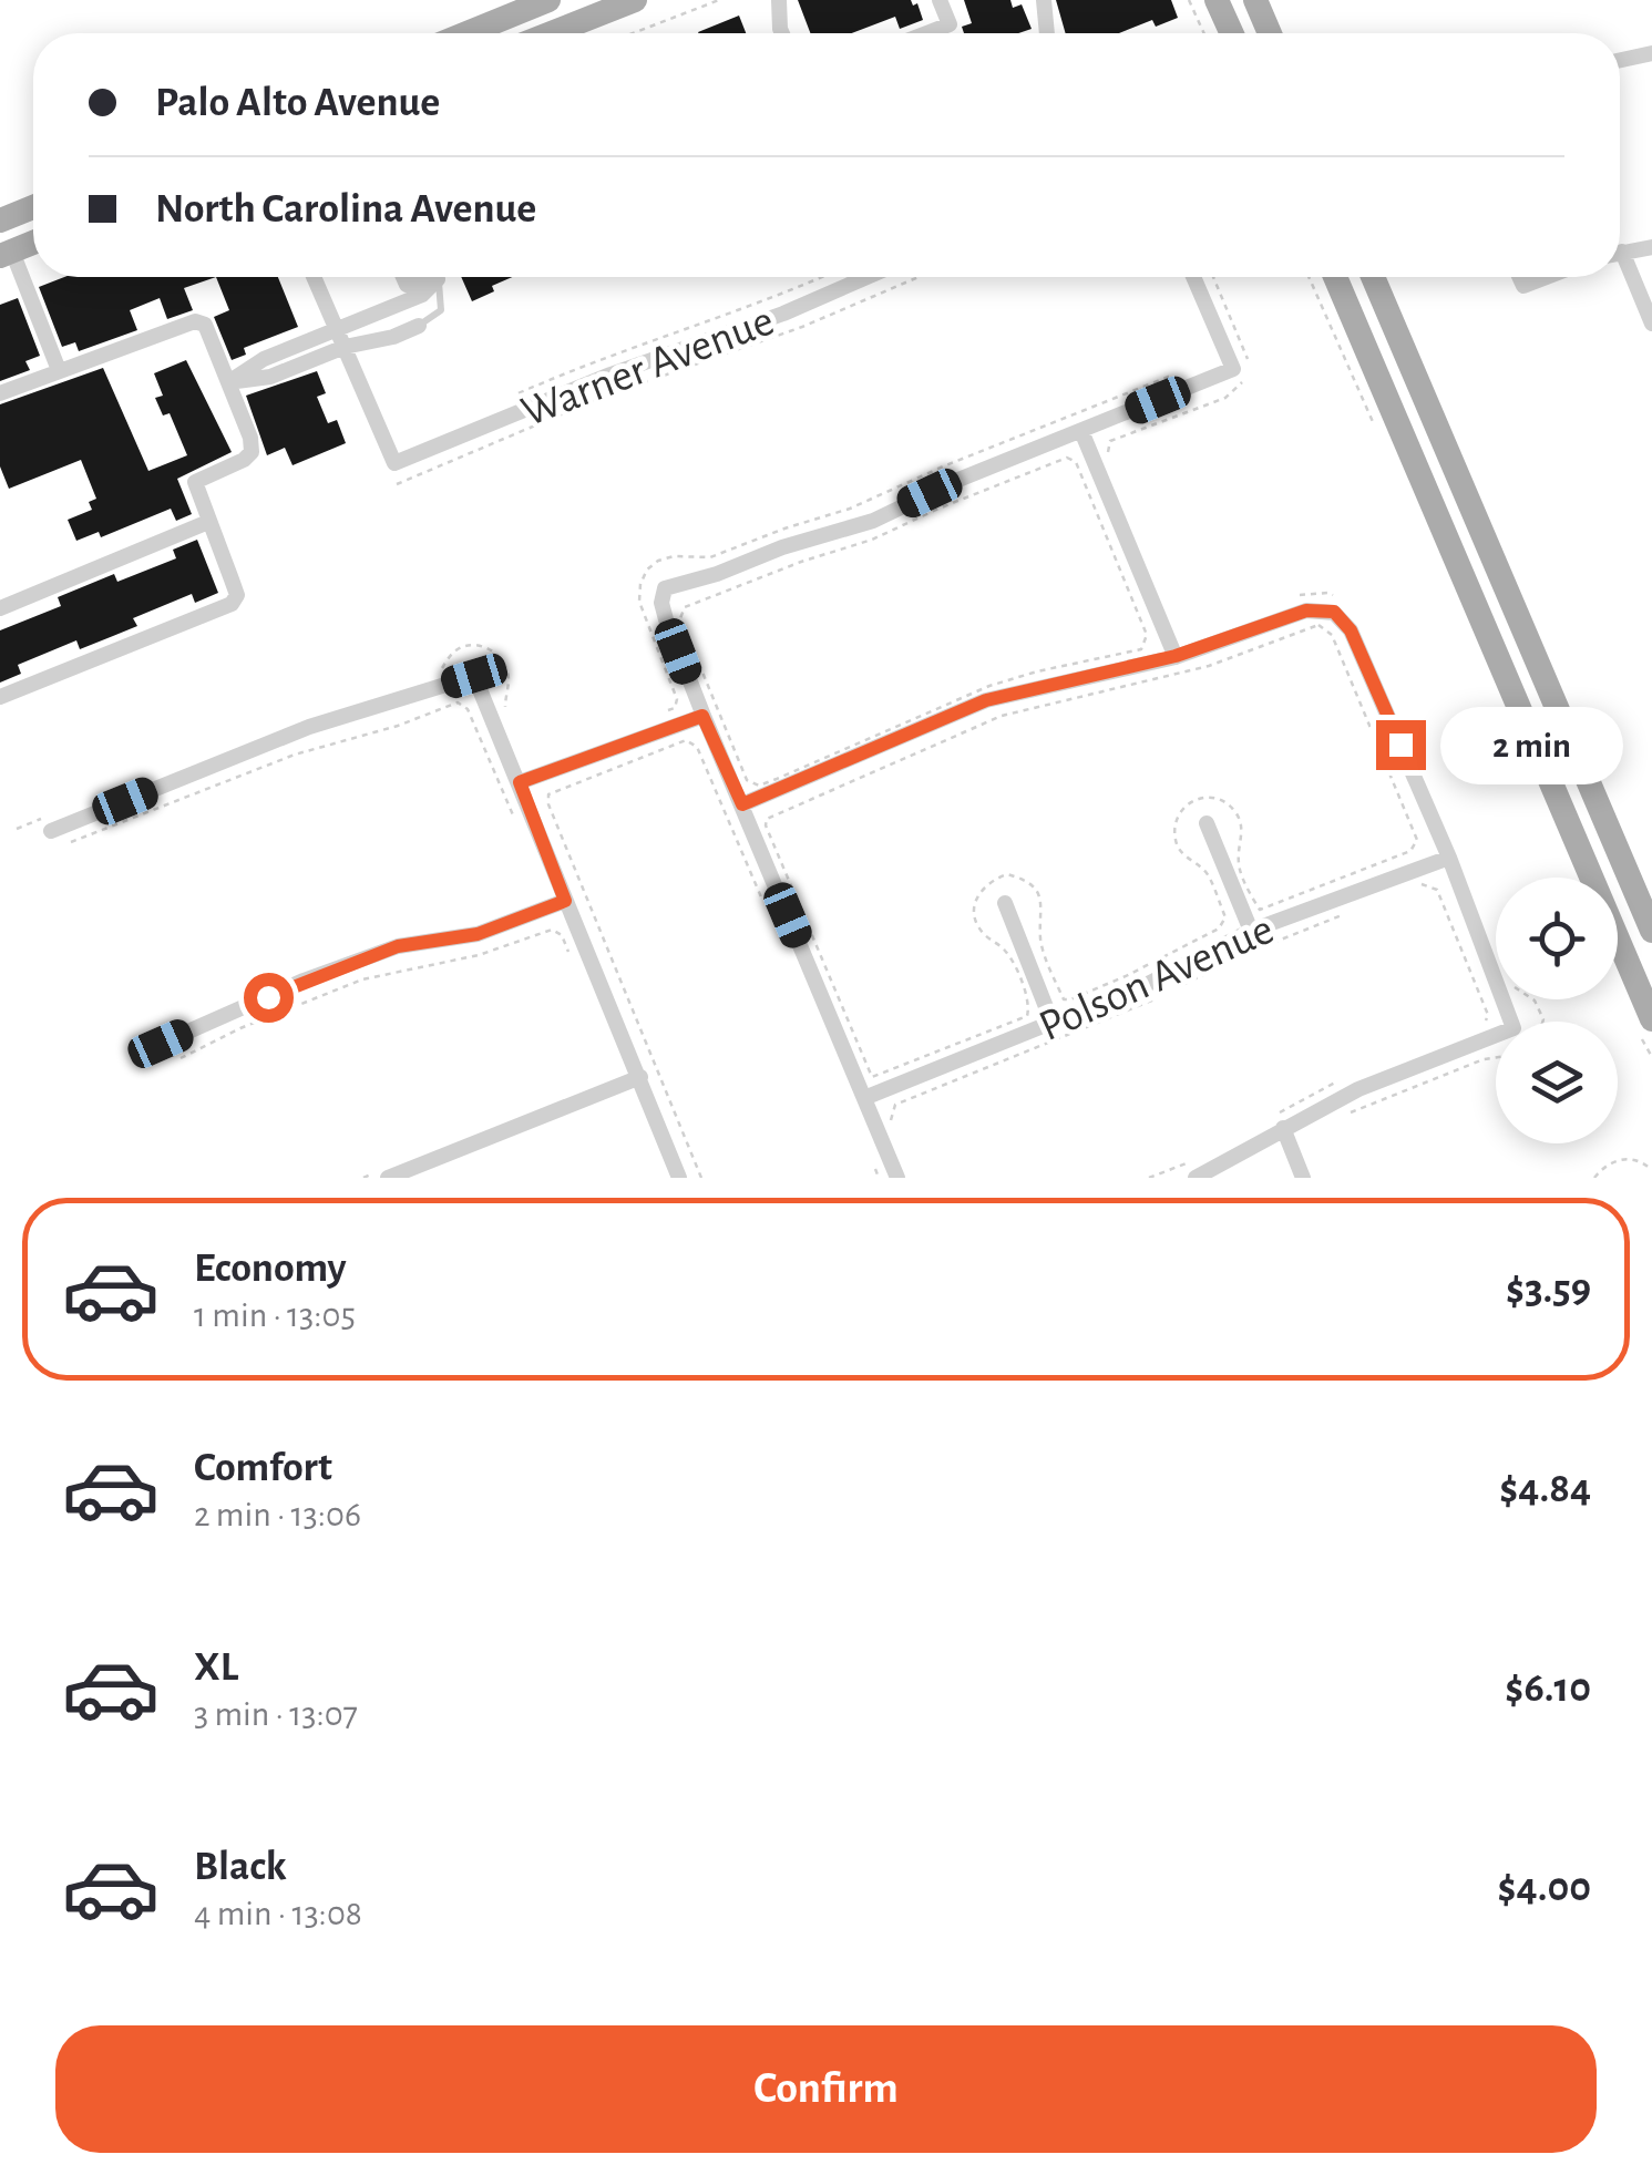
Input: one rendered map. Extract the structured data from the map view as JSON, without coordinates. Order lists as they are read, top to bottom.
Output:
{
  "streets": {
    "street": ["Warner Avenue", "Polson Avenue"]
  },
  "page": {
    "banner": ["Palo Alto Avenue", "North Carolina Avenue"],
    "bubble": "2 min",
    "list": [
      {
        "name": "Economy",
        "note": "1 min · 13:05",
        "value": "$3.59"
      },
      {
        "name": "Comfort",
        "note": "2 min · 13:06",
        "value": "$4.84"
      },
      {
        "name": "XL",
        "note": "3 min · 13:07",
        "value": "$6.10"
      },
      {
        "name": "Black",
        "note": "4 min · 13:08",
        "value": "$4.00"
      }
    ],
    "buttons": "Confirm"
  }
}
